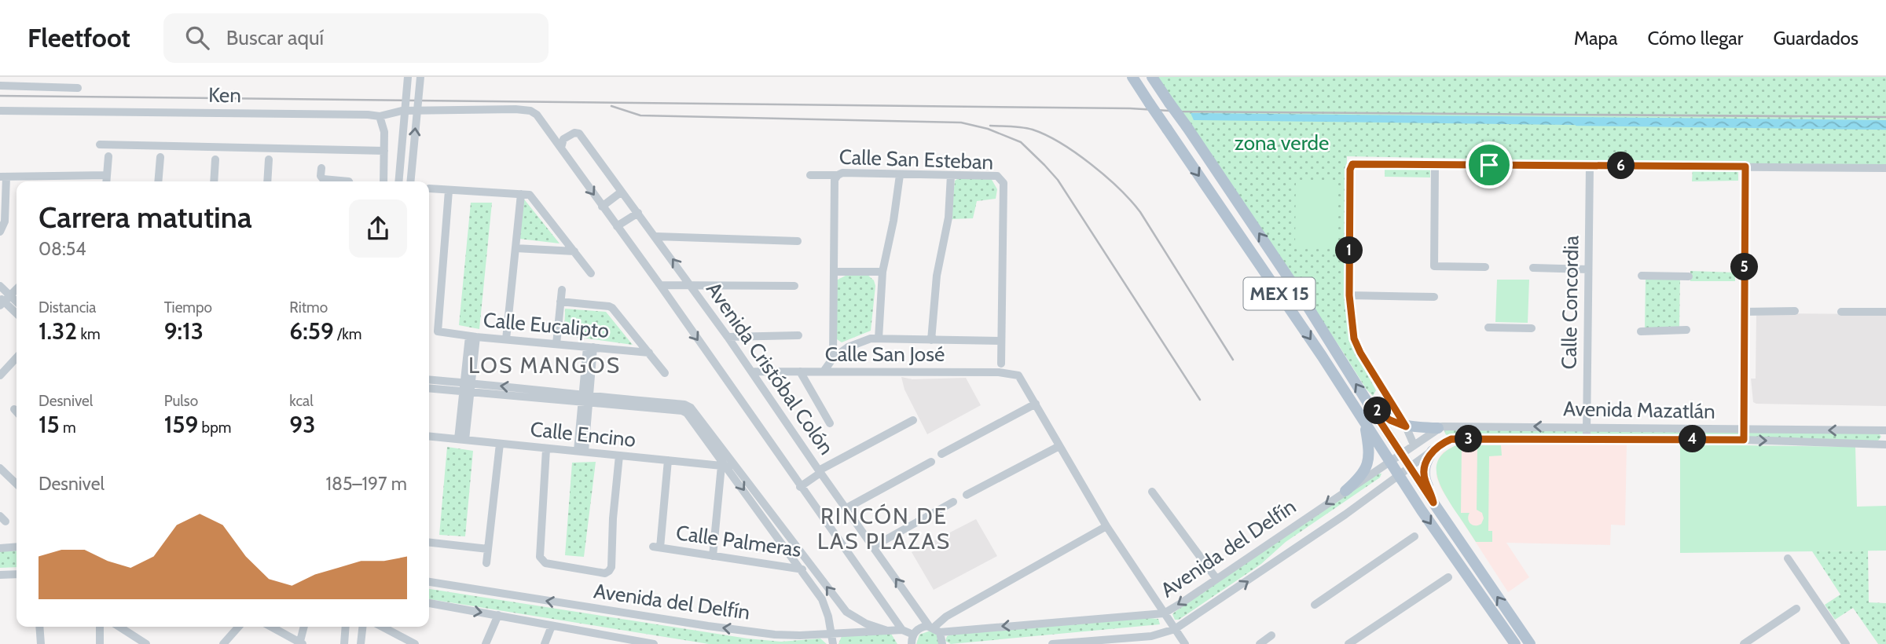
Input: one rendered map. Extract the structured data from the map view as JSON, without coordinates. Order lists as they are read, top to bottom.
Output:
{
  "streets": {
    "main road": ["MEX 15"],
    "street": [
      "Ken",
      "Calle San Esteban",
      "Calle Concordia",
      "Calle Eucalipto",
      "Calle San José",
      "Avenida Cristóbal Colón",
      "Avenida Mazatlán",
      "Calle Encino",
      "Calle Palmeras",
      "Avenida del Delfín"
    ]
  },
  "crossings": [
    ["Ken", "Avenida Cristóbal Colón"],
    ["MEX 15", "Avenida Mazatlán"],
    ["MEX 15", "Avenida del Delfín"],
    ["Calle Concordia", "Avenida Mazatlán"],
    ["Calle San José", "Avenida Cristóbal Colón"],
    ["Avenida Cristóbal Colón", "Avenida del Delfín"],
    ["Calle Encino", "Calle Palmeras"]
  ],
  "districts": ["LOS MANGOS", "RINCÓN DE LAS PLAZAS"],
  "parks": ["zona verde"],
  "page": {
    "header": "Fleetfoot",
    "search": "Buscar aquí",
    "nav": ["Mapa", "Cómo llegar", "Guardados"],
    "pins": [
      "6",
      "1",
      "5",
      "2",
      "3",
      "4"
    ],
    "heading": ["Carrera matutina", "08:54"],
    "stats": [
      ["Distancia", "1.32 km"],
      ["Tiempo", "9:13"],
      ["Ritmo", "6:59 /km"],
      ["Desnivel", "15 m"],
      ["Pulso", "159 bpm"],
      ["kcal", "93"]
    ],
    "chart": ["Desnivel", "185–197 m"]
  }
}
